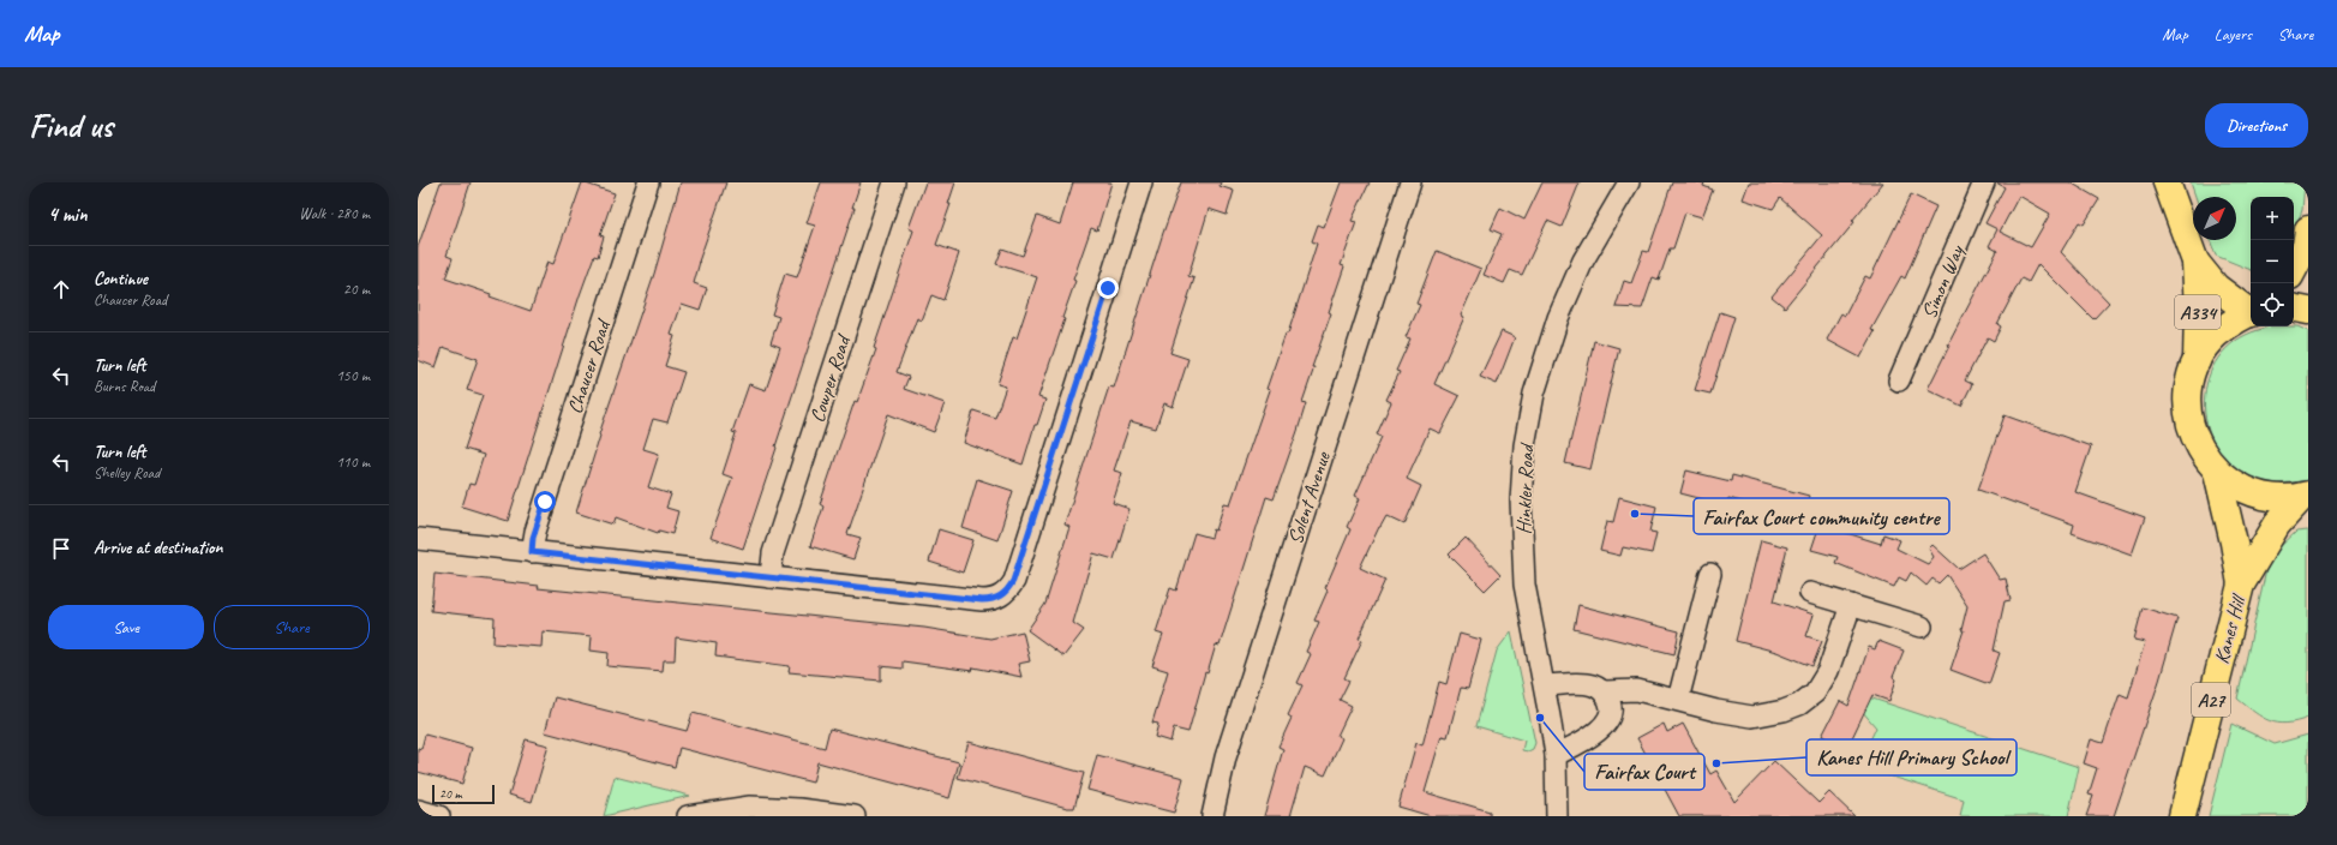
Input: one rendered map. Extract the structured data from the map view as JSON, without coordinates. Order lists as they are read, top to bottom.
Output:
{
  "streets": {
    "main road": ["A334", "Kanes Hill", "A27"],
    "street": [
      "Simon Way",
      "Chaucer Road",
      "Cowper Road",
      "Hinkler Road",
      "Solent Avenue"
    ]
  },
  "places": ["Fairfax Court community centre", "Fairfax Court", "Kanes Hill Primary School"],
  "scale_bar": "20 m",
  "north": "top right",
  "page": {
    "header": "Map",
    "nav": ["Map", "Layers", "Share"],
    "buttons": [
      "Directions",
      ["Save", "Share"]
    ],
    "title": "Find us",
    "heading": ["4 min", "Walk · 280 m"],
    "map_buttons": ["+", "−"],
    "list": [
      ["Continue", "Chaucer Road", "20 m"],
      ["Turn left", "Burns Road", "150 m"],
      ["Turn left", "Shelley Road", "110 m"],
      "Arrive at destination"
    ],
    "scale": "20 m"
  }
}
